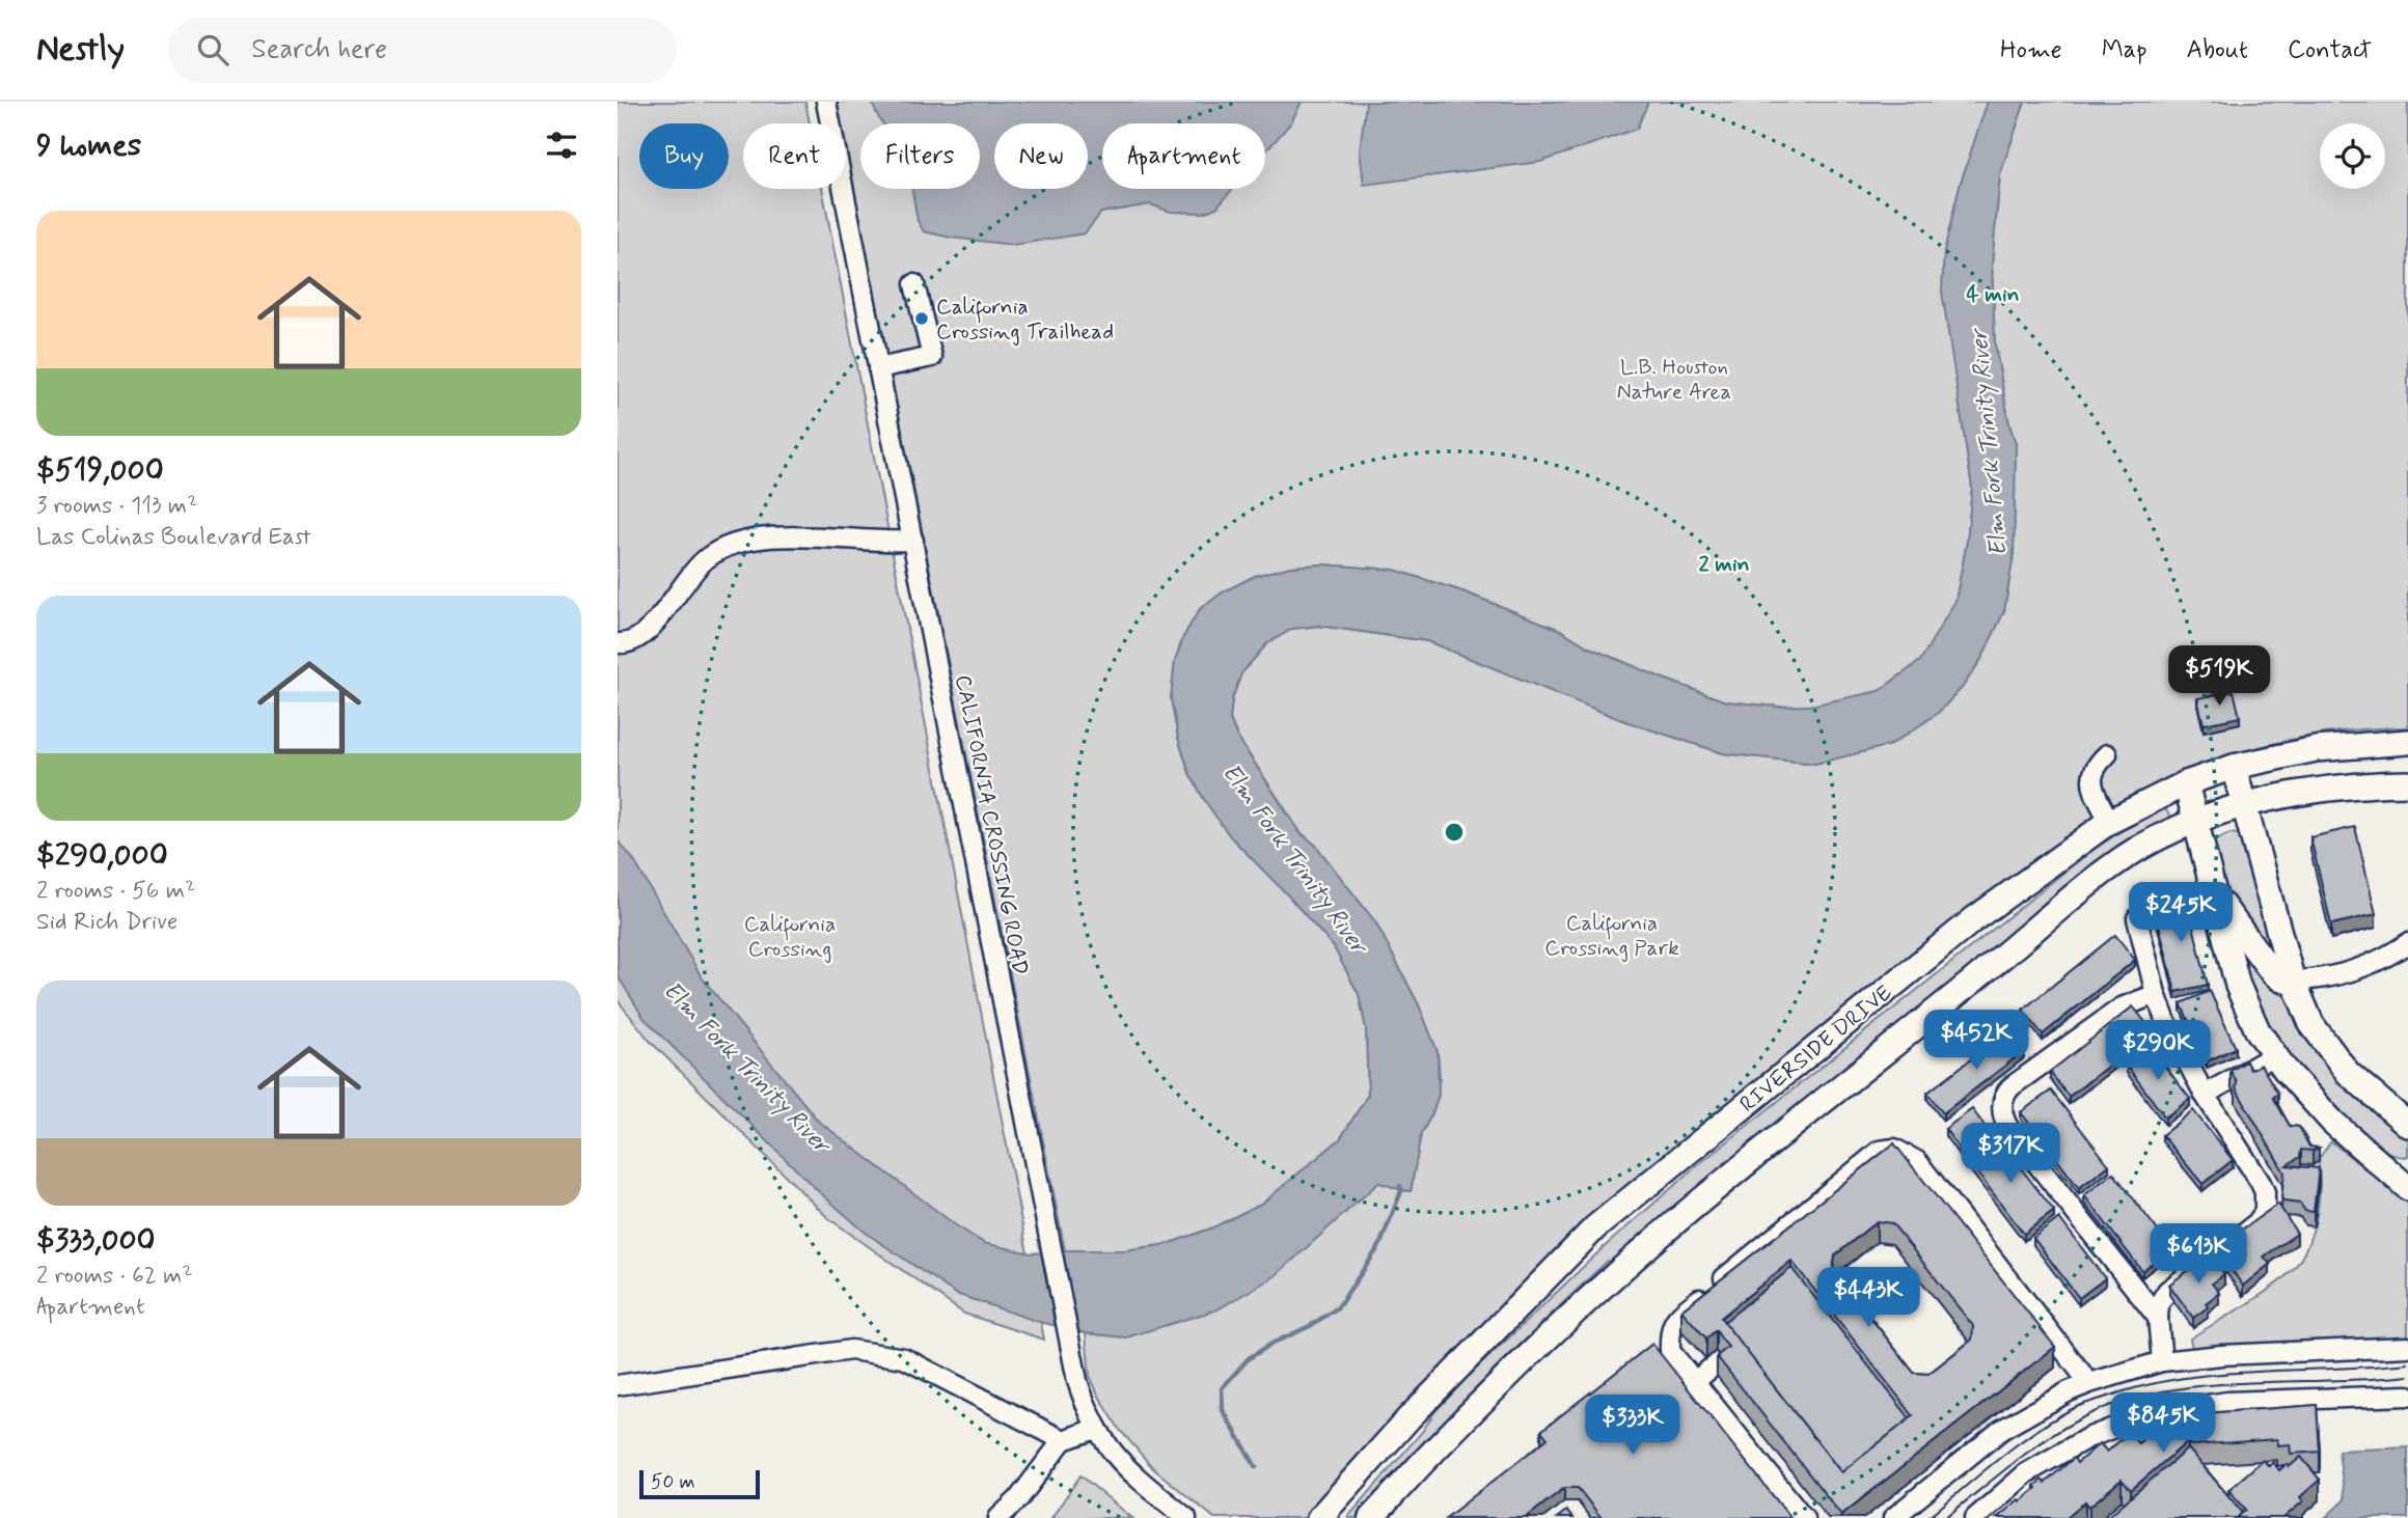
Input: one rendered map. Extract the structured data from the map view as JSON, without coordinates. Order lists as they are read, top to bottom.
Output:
{
  "streets": {
    "main road": ["RIVERSIDE DRIVE"],
    "street": ["CALIFORNIA CROSSING ROAD"]
  },
  "water": ["Elm Fork Trinity River"],
  "parks": ["L.B. Houston Nature Area", "California Crossing Park", "California Crossing"],
  "places": ["California Crossing Trailhead"],
  "scale_bar": "50 m",
  "page": {
    "header": "Nestly",
    "search": "Search here",
    "nav": [
      "Home",
      "Map",
      "About",
      "Contact"
    ],
    "heading": "9 homes",
    "chip": [
      "Buy",
      "Rent",
      "Filters",
      "New",
      "Apartment"
    ],
    "list": [
      {
        "name": "$519,000",
        "note": "3 rooms · 113 m² · Las Colinas Boulevard East"
      },
      {
        "name": "$290,000",
        "note": "2 rooms · 56 m² · Sid Rich Drive"
      },
      {
        "name": "$333,000",
        "note": "2 rooms · 62 m² · Apartment"
      }
    ],
    "price": [
      "$519K",
      "$245K",
      "$452K",
      "$290K",
      "$317K",
      "$613K",
      "$443K",
      "$845K",
      "$333K"
    ],
    "scale": "50 m"
  },
  "rings": ["4 min", "2 min"]
}
